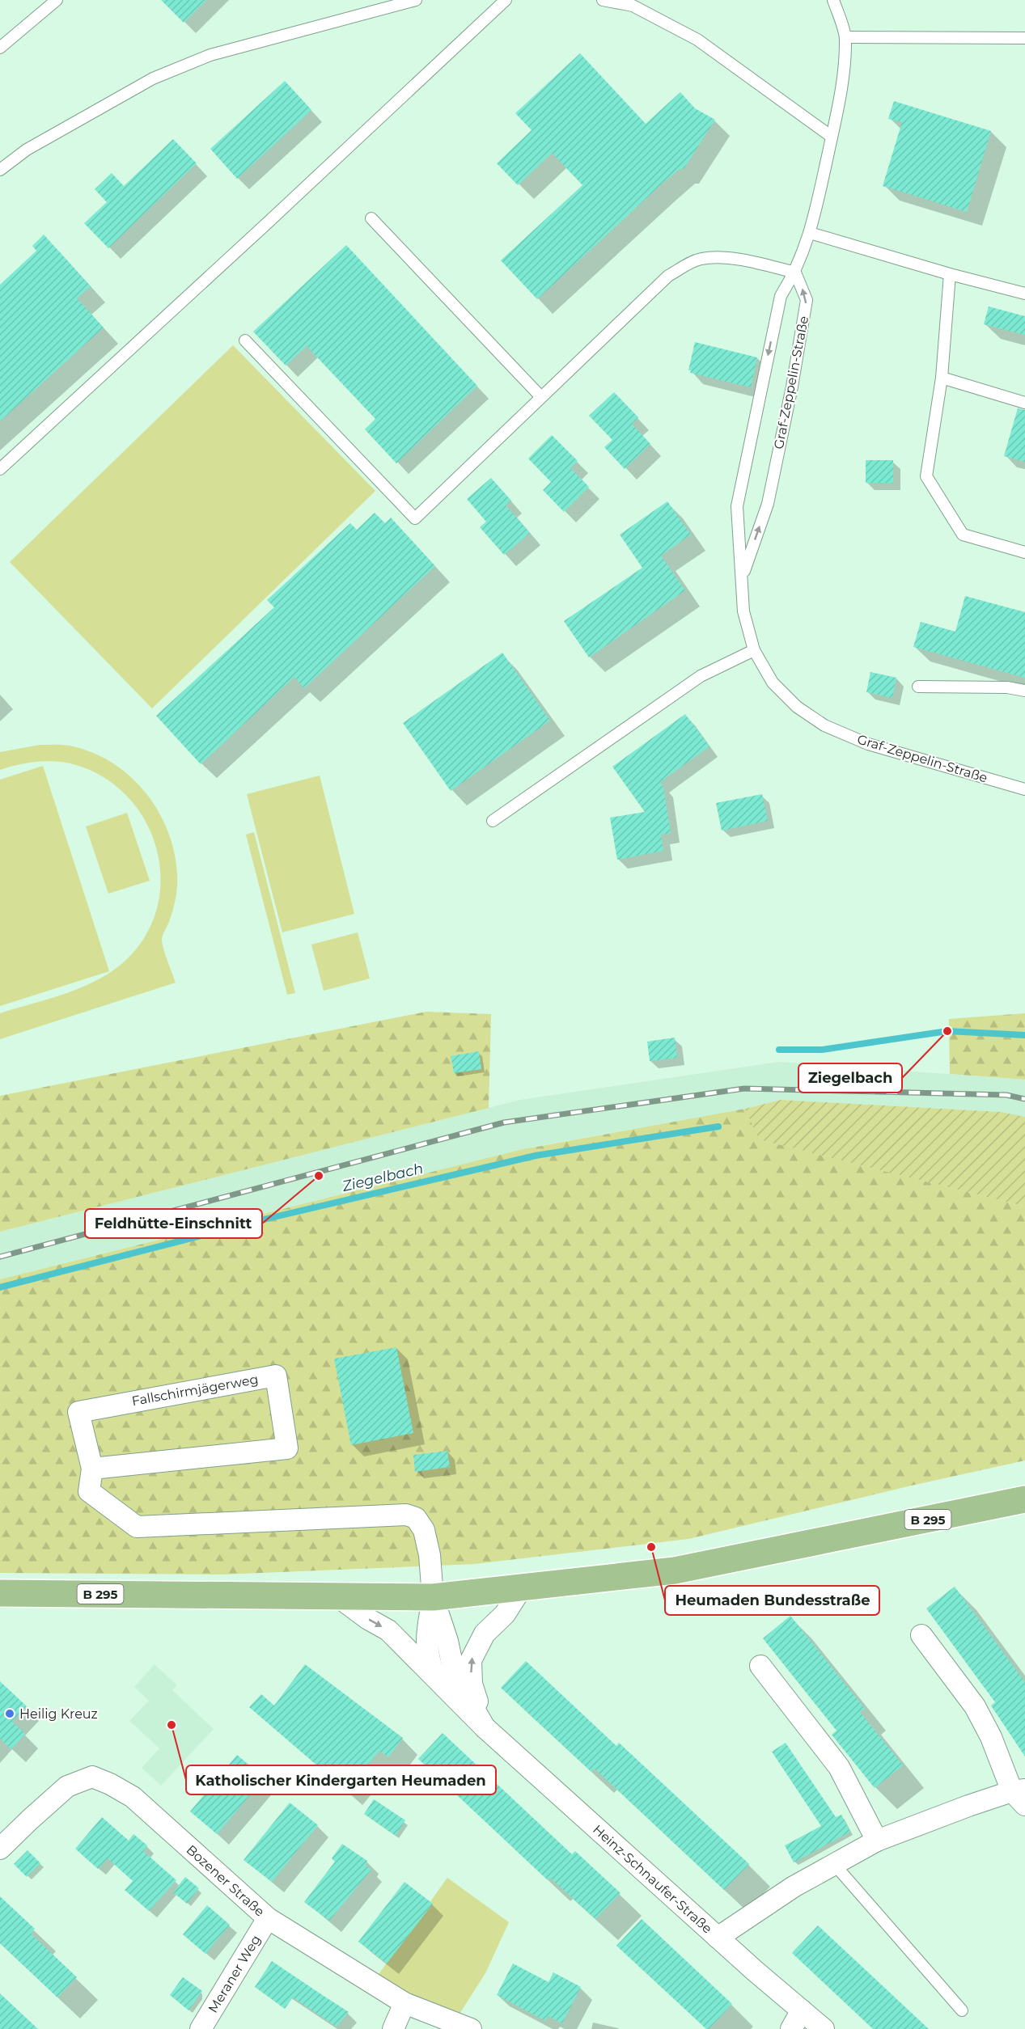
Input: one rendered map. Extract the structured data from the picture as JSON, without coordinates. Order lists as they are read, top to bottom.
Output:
{
  "streets": {
    "main road": ["B 295"],
    "street": [
      "Fallschirmjägerweg",
      "Heinz-Schnaufer-Straße",
      "Bozener Straße",
      "Meraner Weg"
    ],
    "lane": ["Graf-Zeppelin-Straße"]
  },
  "crossings": [
    ["Fallschirmjägerweg", "B 295"],
    ["Fallschirmjägerweg", "Heinz-Schnaufer-Straße"],
    ["B 295", "Heinz-Schnaufer-Straße"],
    ["Bozener Straße", "Meraner Weg"]
  ],
  "water": ["Ziegelbach"],
  "places": [
    "Ziegelbach",
    "Feldhütte-Einschnitt",
    "Heumaden Bundesstraße",
    "Heilig Kreuz",
    "Katholischer Kindergarten Heumaden"
  ]
}
